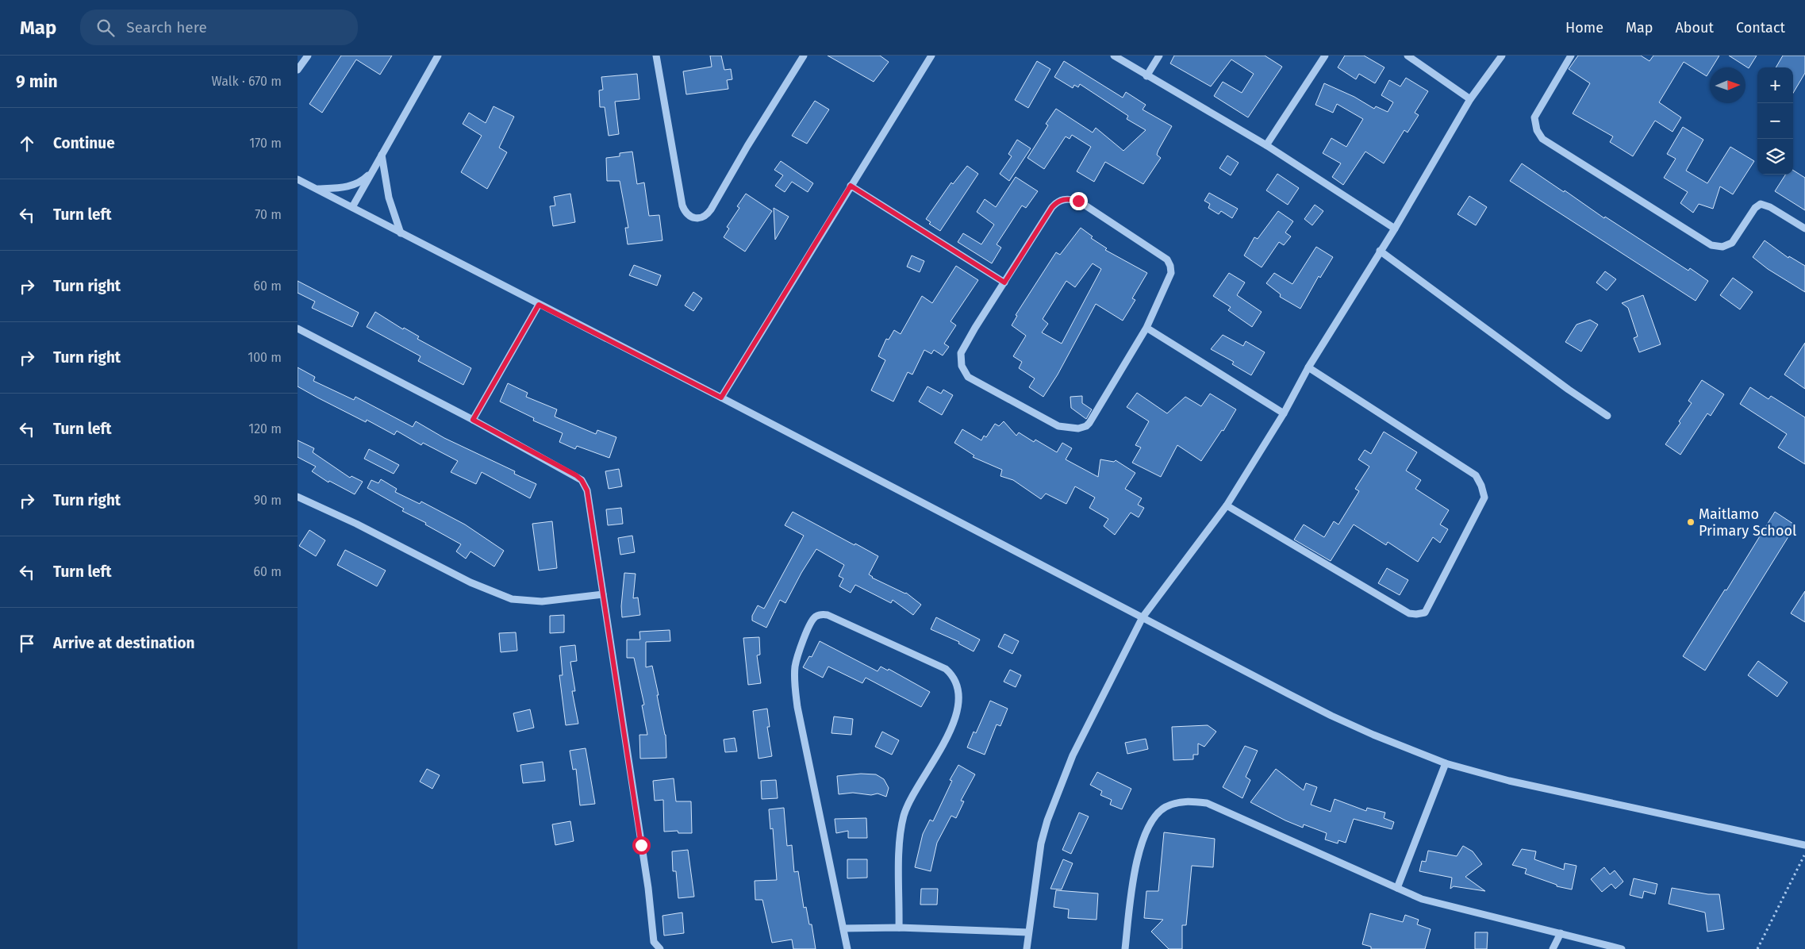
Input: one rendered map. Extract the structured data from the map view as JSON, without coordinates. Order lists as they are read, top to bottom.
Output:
{
  "places": ["Maitlamo Primary School"],
  "north": "right",
  "page": {
    "header": "Map",
    "search": "Search here",
    "nav": [
      "Home",
      "Map",
      "About",
      "Contact"
    ],
    "heading": ["9 min", "Walk · 670 m"],
    "map_buttons": ["+", "−"],
    "list": [
      ["Continue", "170 m"],
      ["Turn left", "70 m"],
      ["Turn right", "60 m"],
      ["Turn right", "100 m"],
      ["Turn left", "120 m"],
      ["Turn right", "90 m"],
      ["Turn left", "60 m"],
      "Arrive at destination"
    ]
  }
}
